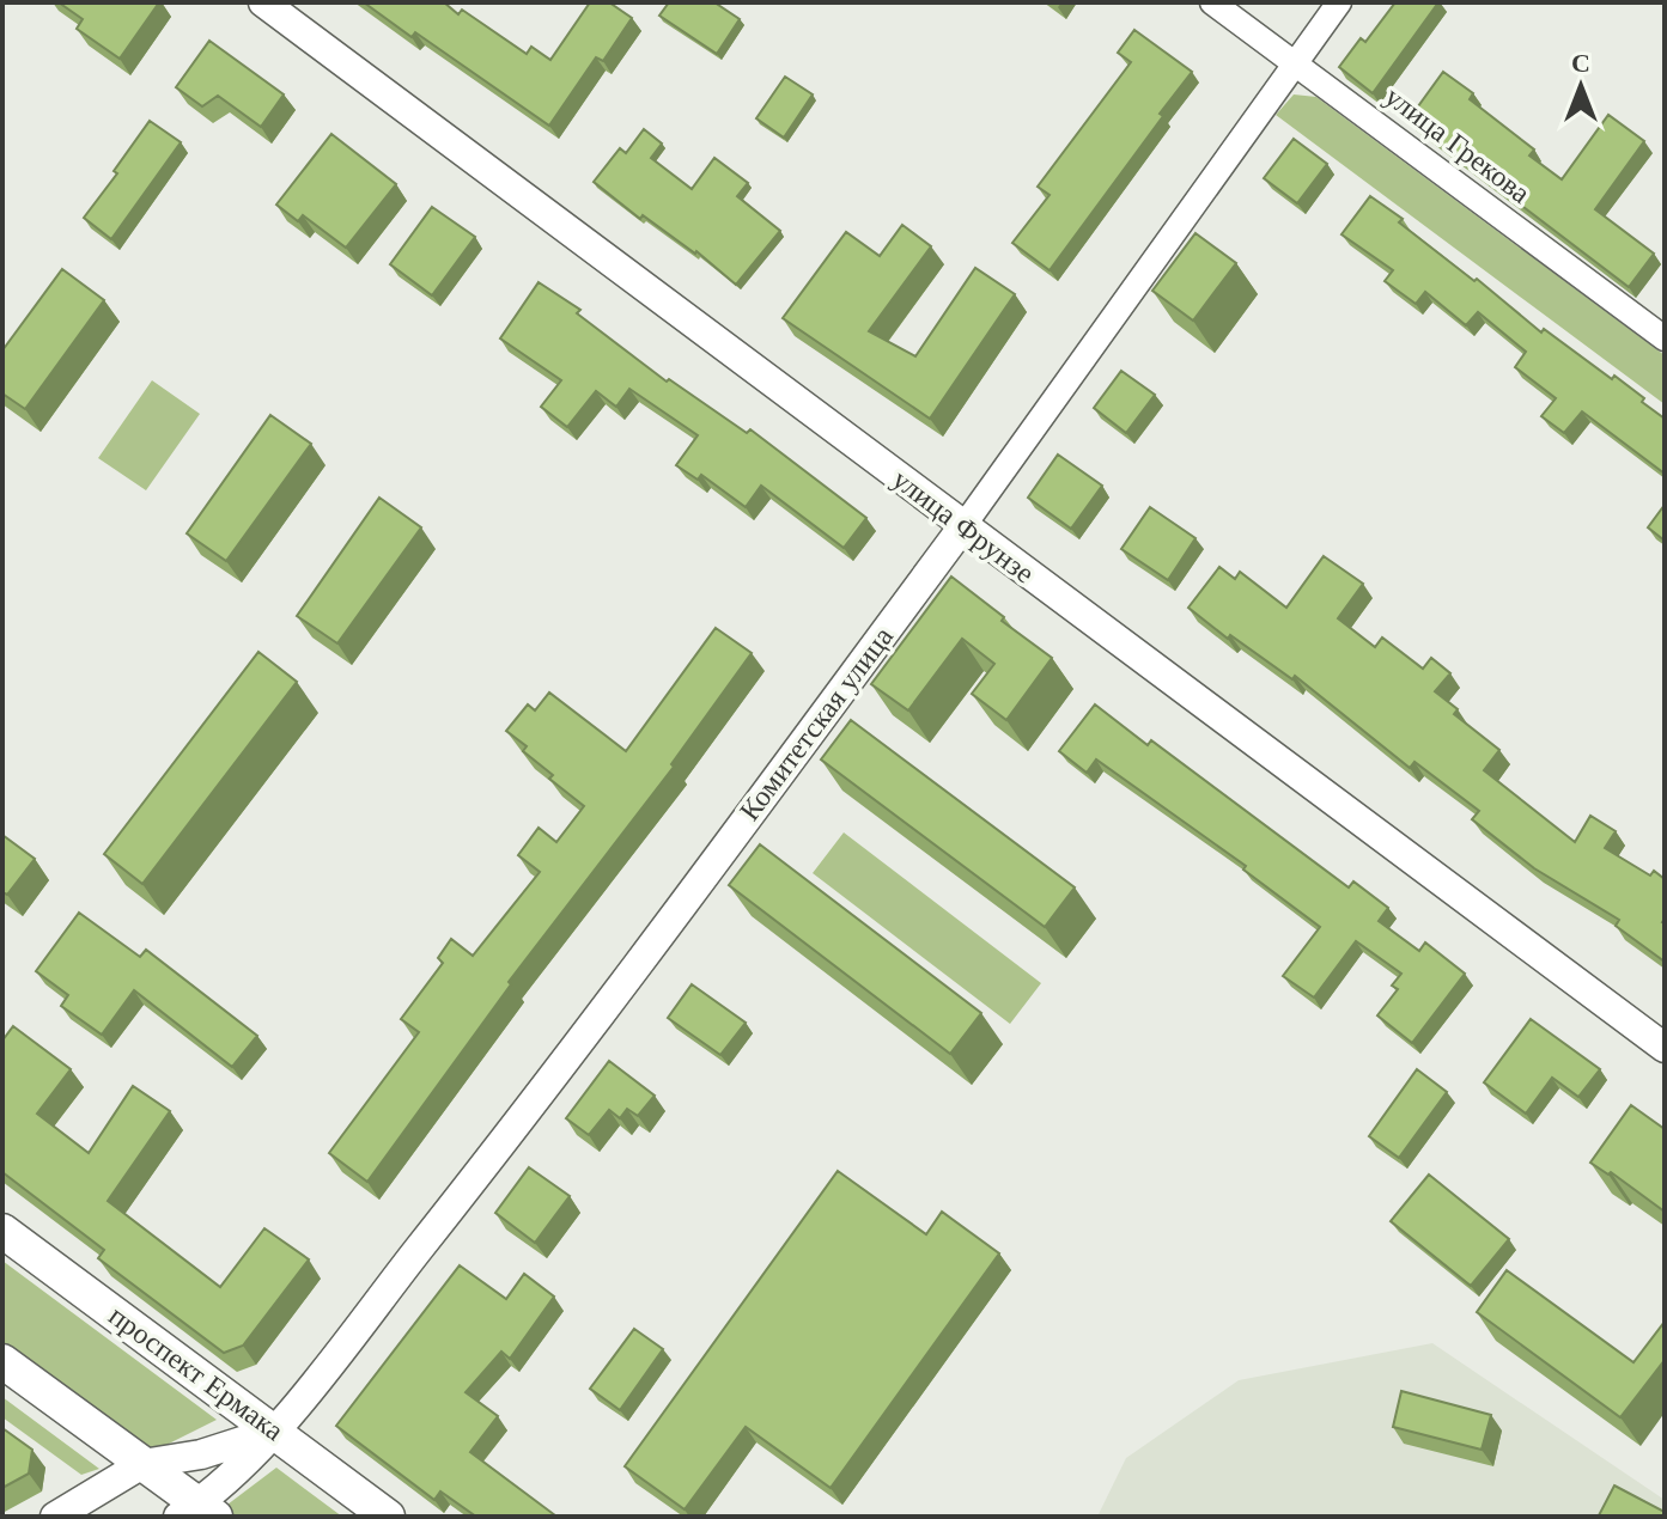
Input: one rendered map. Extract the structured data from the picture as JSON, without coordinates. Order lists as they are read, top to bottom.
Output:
{
  "streets": {
    "main road": ["проспект Ермака"],
    "street": ["улица Грекова", "улица Фрунзе", "Комитетская улица"]
  },
  "crossings": [
    ["улица Грекова", "Комитетская улица"],
    ["улица Фрунзе", "Комитетская улица"],
    ["Комитетская улица", "проспект Ермака"]
  ],
  "north": "top"
}
